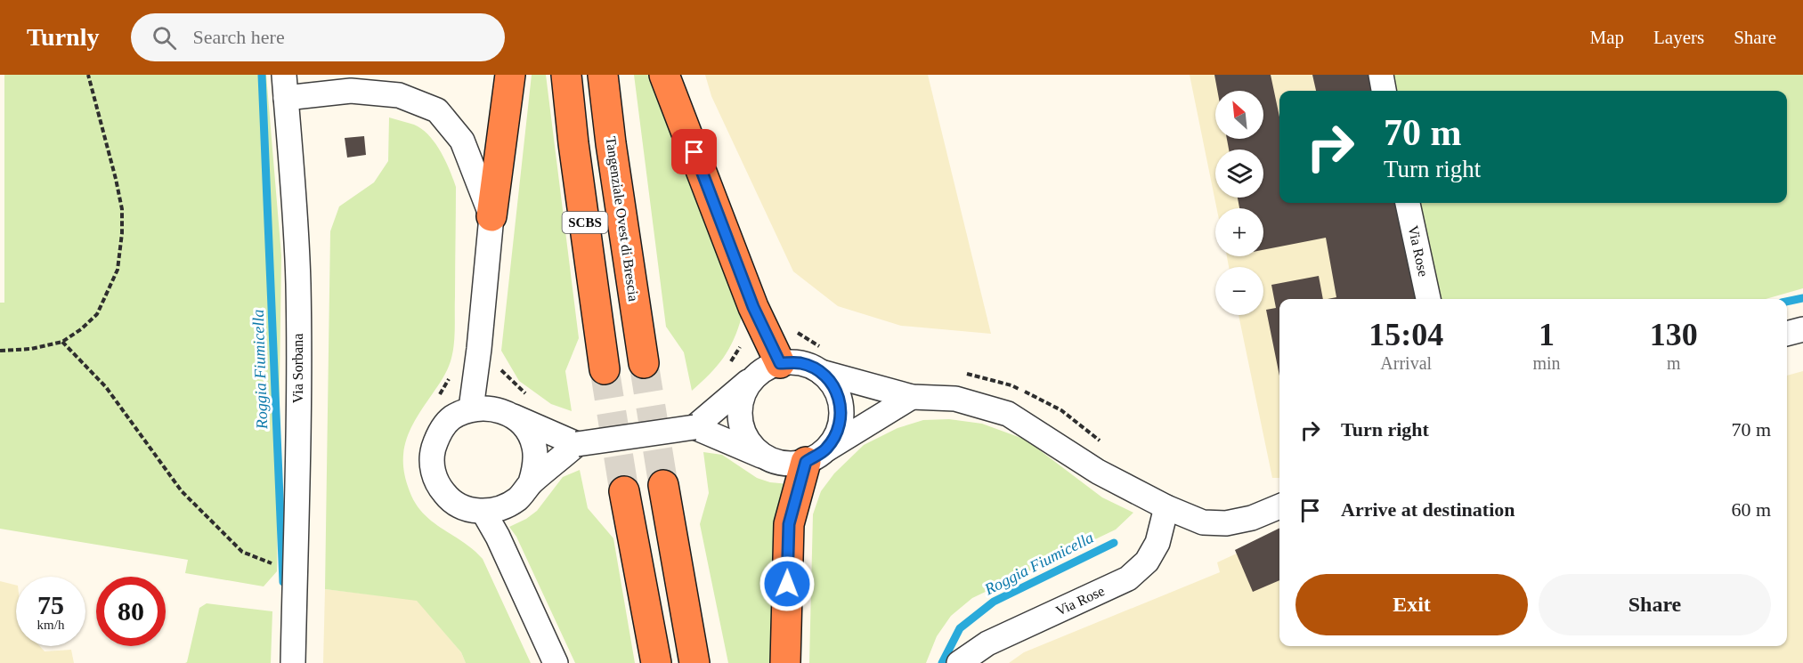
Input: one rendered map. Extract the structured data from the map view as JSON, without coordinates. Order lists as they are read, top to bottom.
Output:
{
  "streets": {
    "highway": ["Tangenziale Ovest di Brescia", "SCBS"],
    "street": ["Via Rose", "Via Sorbana"]
  },
  "water": ["Roggia Fiumicella"],
  "north": "top left",
  "page": {
    "header": "Turnly",
    "search": "Search here",
    "nav": ["Map", "Layers", "Share"],
    "map_buttons": ["+", "−"],
    "turn": ["70 m", "Turn right"],
    "eta": [
      "15:04",
      "Arrival",
      "1",
      "min",
      "130",
      "m"
    ],
    "list": [
      {
        "name": "Turn right",
        "value": "70 m"
      },
      {
        "name": "Arrive at destination",
        "value": "60 m"
      }
    ],
    "buttons": ["Exit", "Share"],
    "speed": "75 km/h",
    "limit": "80"
  }
}
